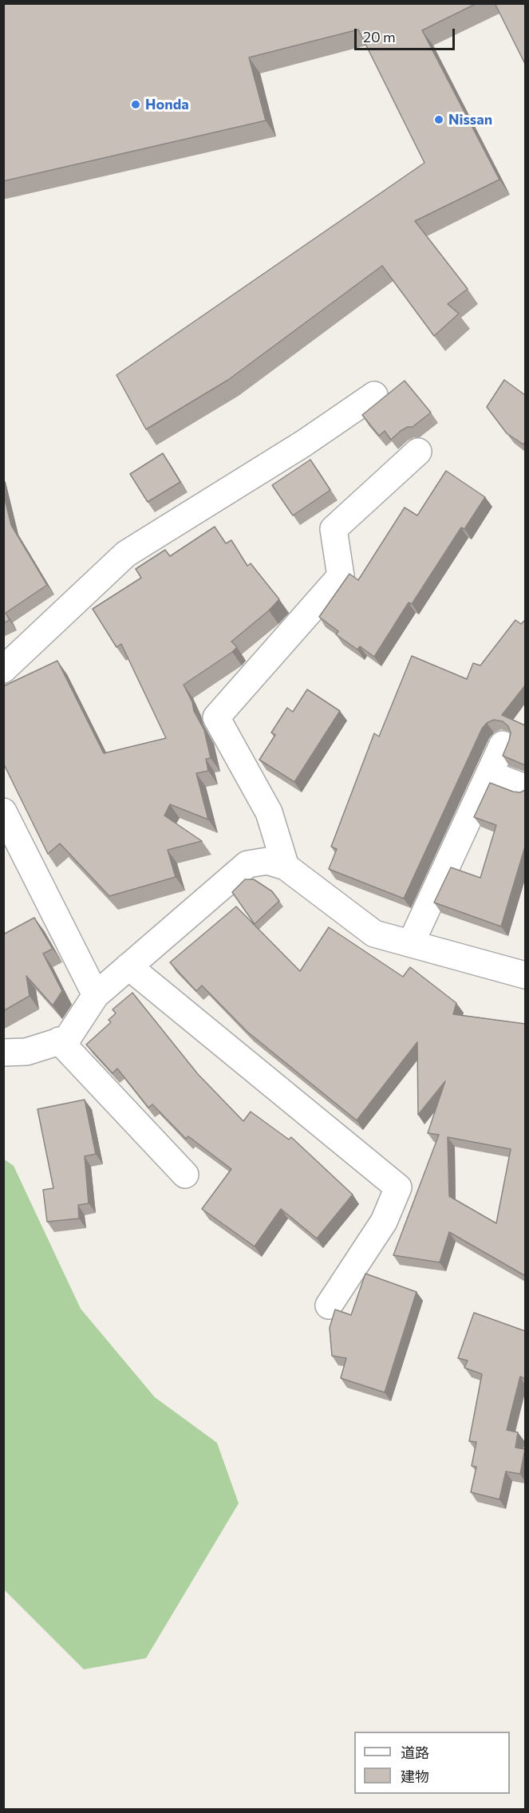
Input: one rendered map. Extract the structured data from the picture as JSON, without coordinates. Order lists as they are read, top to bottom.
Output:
{
  "places": ["Honda", "Nissan"],
  "legend": ["道路", "建物"],
  "scale_bar": "20 m"
}
